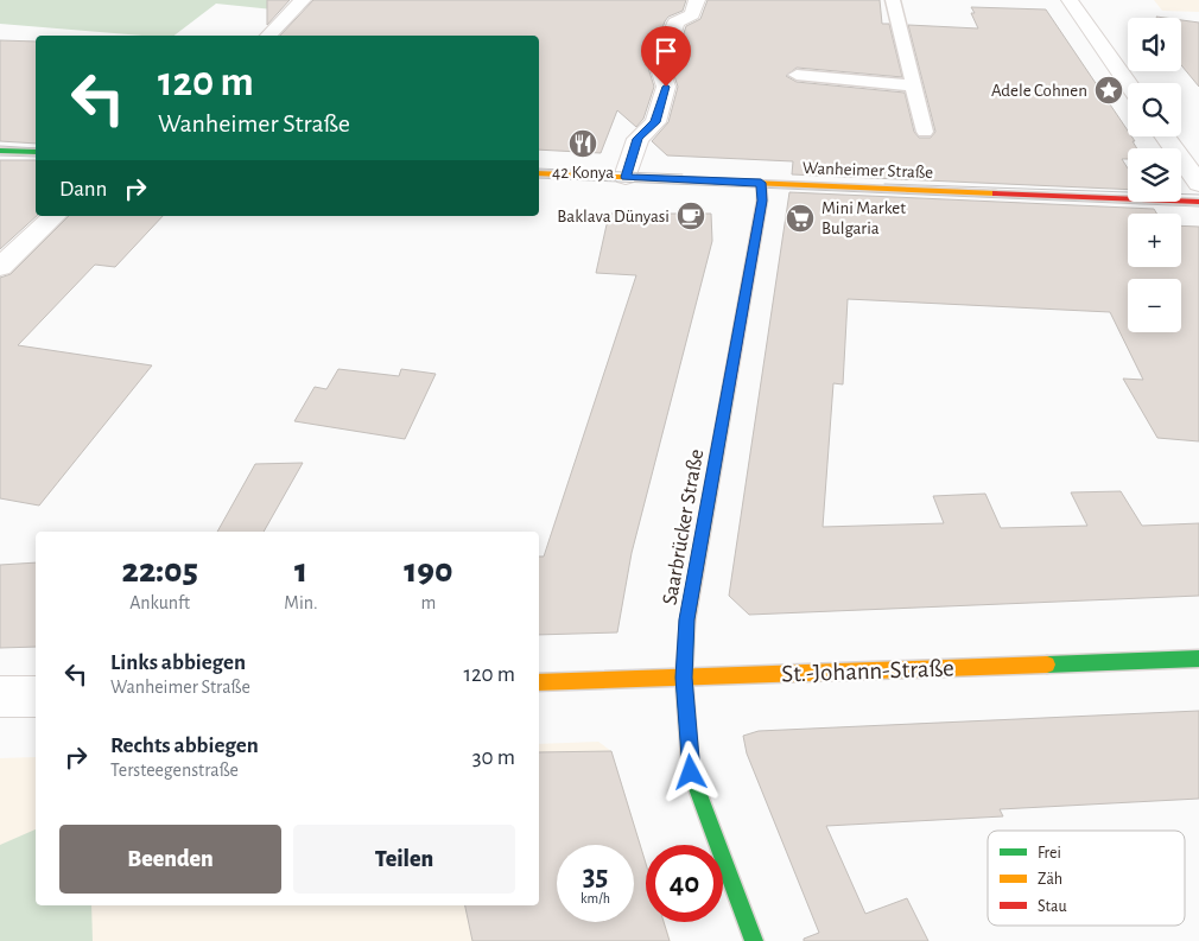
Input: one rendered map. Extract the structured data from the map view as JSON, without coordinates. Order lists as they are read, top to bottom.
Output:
{
  "streets": {
    "street": ["Wanheimer Straße", "Saarbrücker Straße", "St.-Johann-Straße"]
  },
  "crossings": [
    ["Wanheimer Straße", "Saarbrücker Straße"],
    ["Saarbrücker Straße", "St.-Johann-Straße"]
  ],
  "places": {
    "place": ["Adele Cohnen"],
    "restaurant": ["42 Konya"],
    "cafe": ["Baklava Dünyasi"],
    "supermarket": ["Mini Market Bulgaria"]
  },
  "legend": ["Frei", "Zäh", "Stau"],
  "page": {
    "map_buttons": ["+", "−"],
    "turn": ["120 m", "Wanheimer Straße"],
    "then": "Dann",
    "eta": [
      "22:05",
      "Ankunft",
      "1",
      "Min.",
      "190",
      "m"
    ],
    "list": [
      {
        "name": "Links abbiegen",
        "note": "Wanheimer Straße",
        "value": "120 m"
      },
      {
        "name": "Rechts abbiegen",
        "note": "Tersteegenstraße",
        "value": "30 m"
      }
    ],
    "buttons": ["Beenden", "Teilen"],
    "speed": "35 km/h",
    "limit": "40"
  }
}
